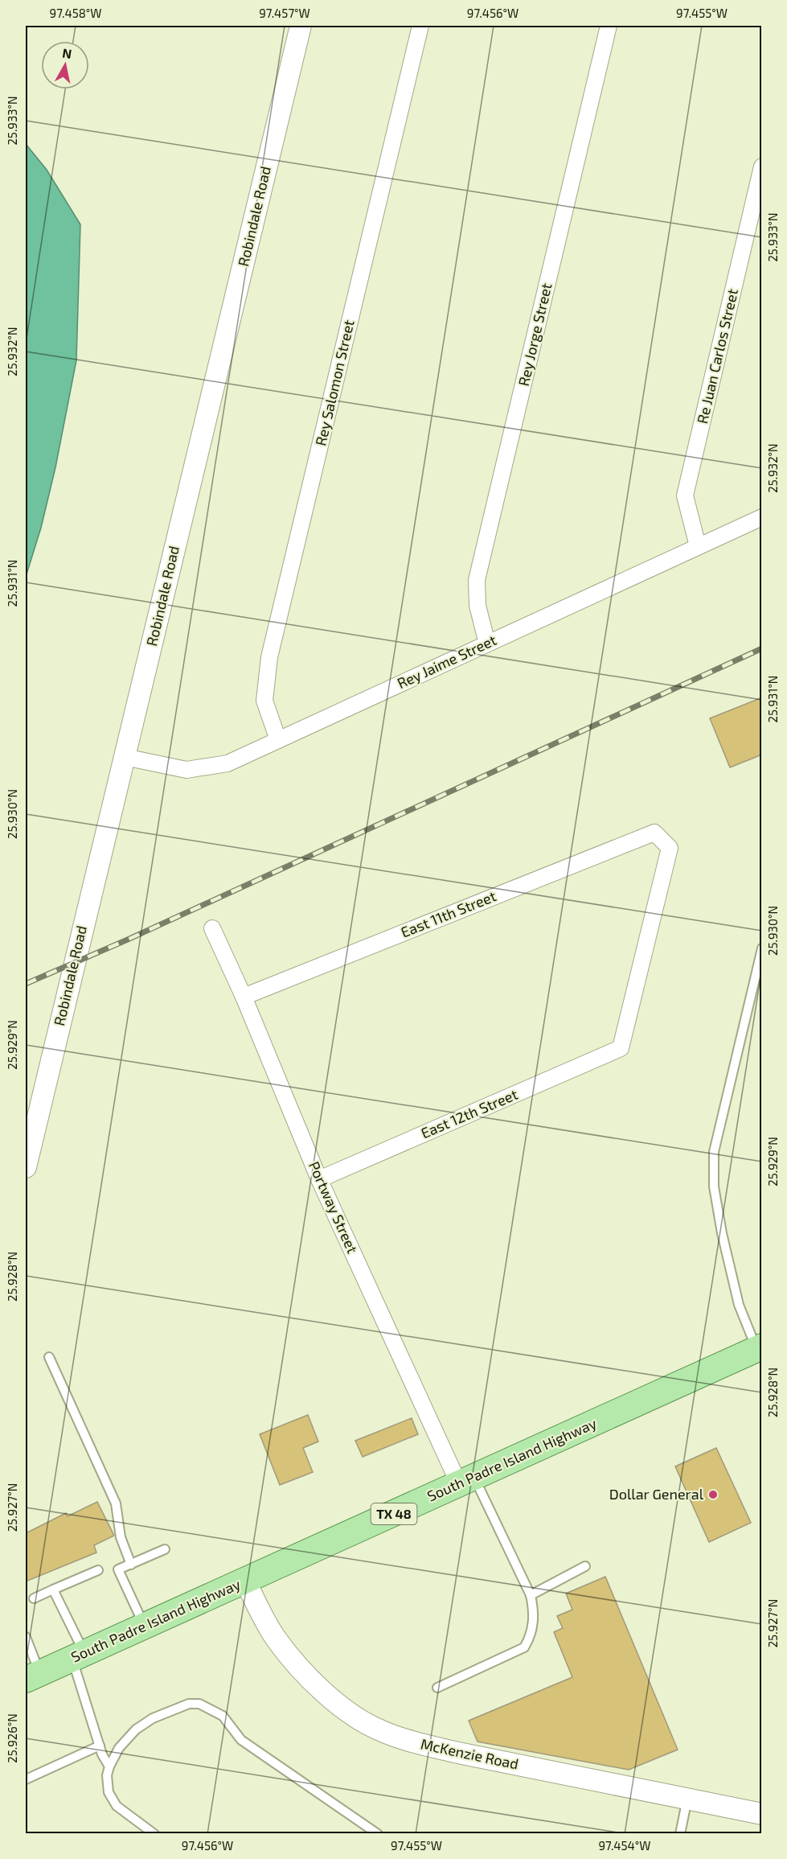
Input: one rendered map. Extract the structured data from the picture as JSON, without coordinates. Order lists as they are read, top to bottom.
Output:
{
  "streets": {
    "main road": ["South Padre Island Highway", "TX 48"],
    "street": [
      "Robindale Road",
      "Rey Jorge Street",
      "Re Juan Carlos Street",
      "Rey Salomon Street",
      "Rey Jaime Street",
      "East 11th Street",
      "East 12th Street",
      "Portway Street",
      "McKenzie Road"
    ]
  },
  "crossings": [
    ["Robindale Road", "Rey Jaime Street"],
    ["Rey Jorge Street", "Rey Jaime Street"],
    ["Re Juan Carlos Street", "Rey Jaime Street"],
    ["Rey Salomon Street", "Rey Jaime Street"],
    ["East 11th Street", "East 12th Street"],
    ["East 11th Street", "Portway Street"],
    ["East 12th Street", "Portway Street"],
    ["Portway Street", "South Padre Island Highway"],
    ["South Padre Island Highway", "McKenzie Road"]
  ],
  "places": ["Dollar General"],
  "north": "top",
  "coordinates": [
    "97.458°W",
    "97.457°W",
    "97.456°W",
    "97.455°W",
    "25.933°N",
    "25.932°N",
    "25.931°N",
    "25.930°N",
    "25.929°N",
    "25.928°N",
    "25.927°N",
    "25.926°N",
    "97.454°W"
  ]
}
